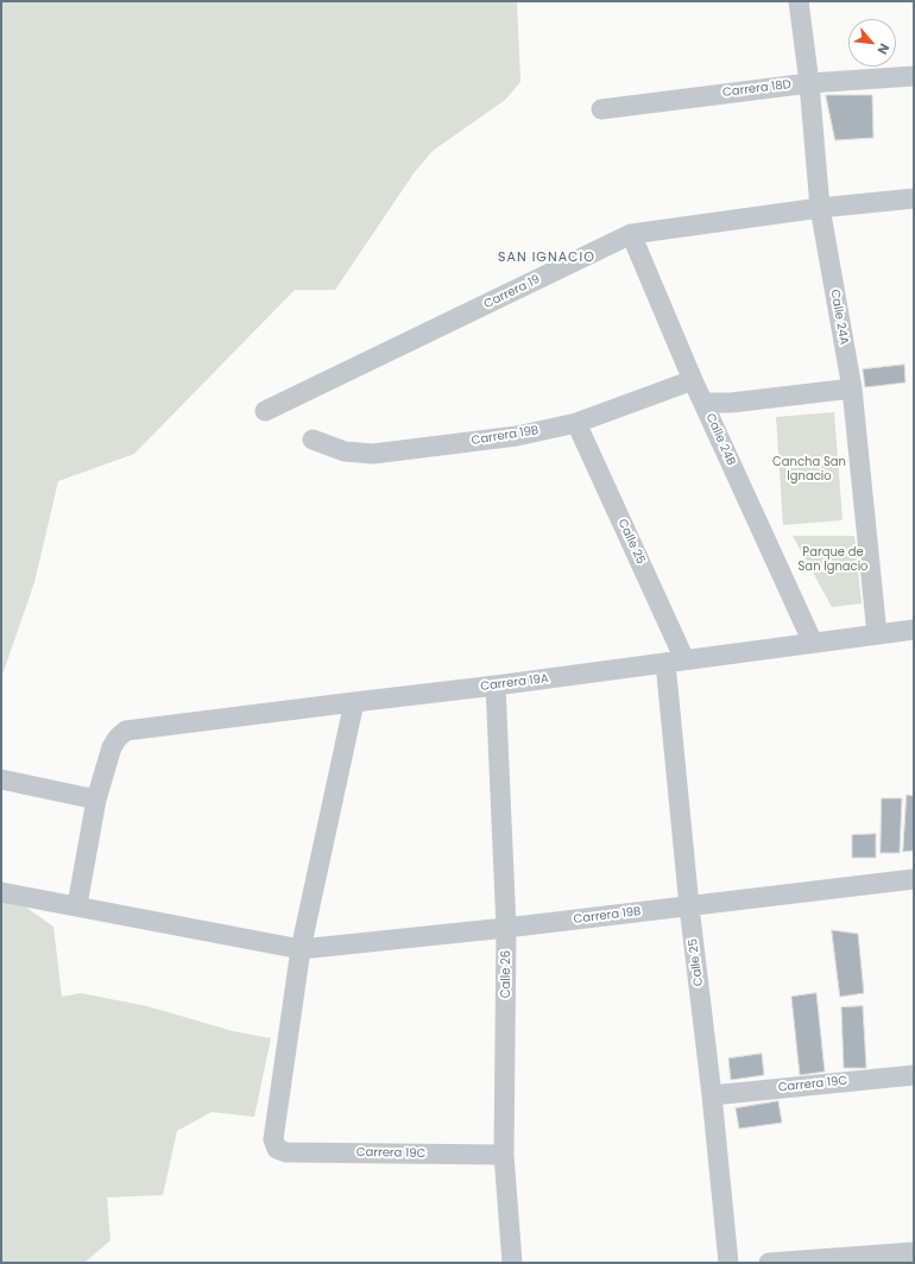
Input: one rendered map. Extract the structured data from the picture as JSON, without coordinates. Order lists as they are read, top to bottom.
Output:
{
  "streets": {
    "street": [
      "Carrera 18D",
      "Carrera 19",
      "Calle 24A",
      "Carrera 19B",
      "Calle 24B",
      "Calle 25",
      "Carrera 19A",
      "Calle 26",
      "Carrera 19C"
    ]
  },
  "crossings": [
    ["Carrera 18D", "Calle 24A"],
    ["Carrera 19", "Calle 24A"],
    ["Carrera 19", "Calle 24B"],
    ["Calle 24A", "Carrera 19A"],
    ["Carrera 19B", "Calle 24B"],
    ["Carrera 19B", "Calle 25"],
    ["Carrera 19B", "Calle 26"],
    ["Carrera 19B", "Carrera 19C"],
    ["Calle 24B", "Carrera 19A"],
    ["Calle 25", "Carrera 19A"],
    ["Calle 25", "Carrera 19C"],
    ["Carrera 19A", "Calle 26"],
    ["Calle 26", "Carrera 19C"]
  ],
  "districts": ["SAN IGNACIO"],
  "parks": ["Cancha San Ignacio", "Parque de San Ignacio"],
  "north": "bottom right"
}
